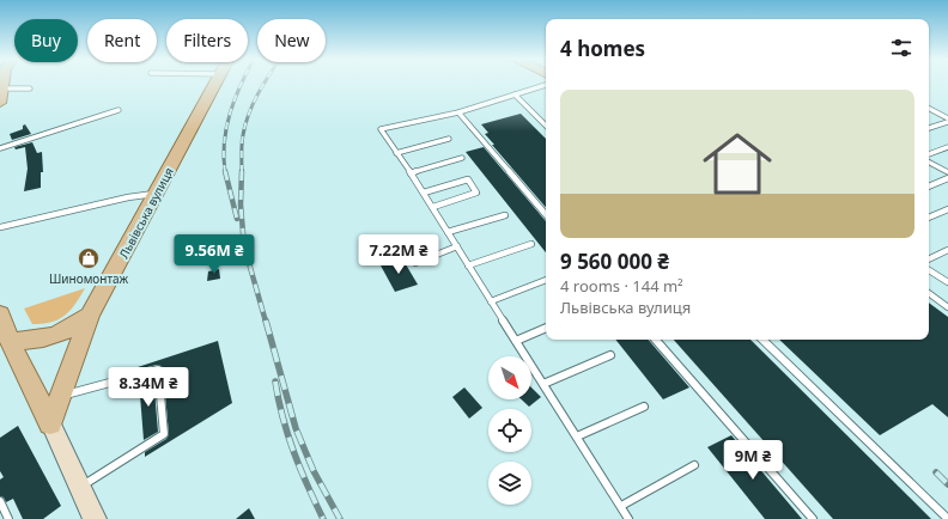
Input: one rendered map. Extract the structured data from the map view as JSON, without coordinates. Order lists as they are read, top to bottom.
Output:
{
  "streets": {
    "main road": ["Львівська вулиця"]
  },
  "places": {
    "shop": ["Шиномонтаж"]
  },
  "north": "bottom right",
  "page": {
    "chip": [
      "Buy",
      "Rent",
      "Filters",
      "New"
    ],
    "heading": "4 homes",
    "list": [
      {
        "name": "9 560 000 ₴",
        "note": "4 rooms · 144 m² · Львівська вулиця"
      }
    ],
    "price": [
      "9.56M ₴",
      "7.22M ₴",
      "8.34M ₴",
      "9M ₴"
    ]
  }
}
